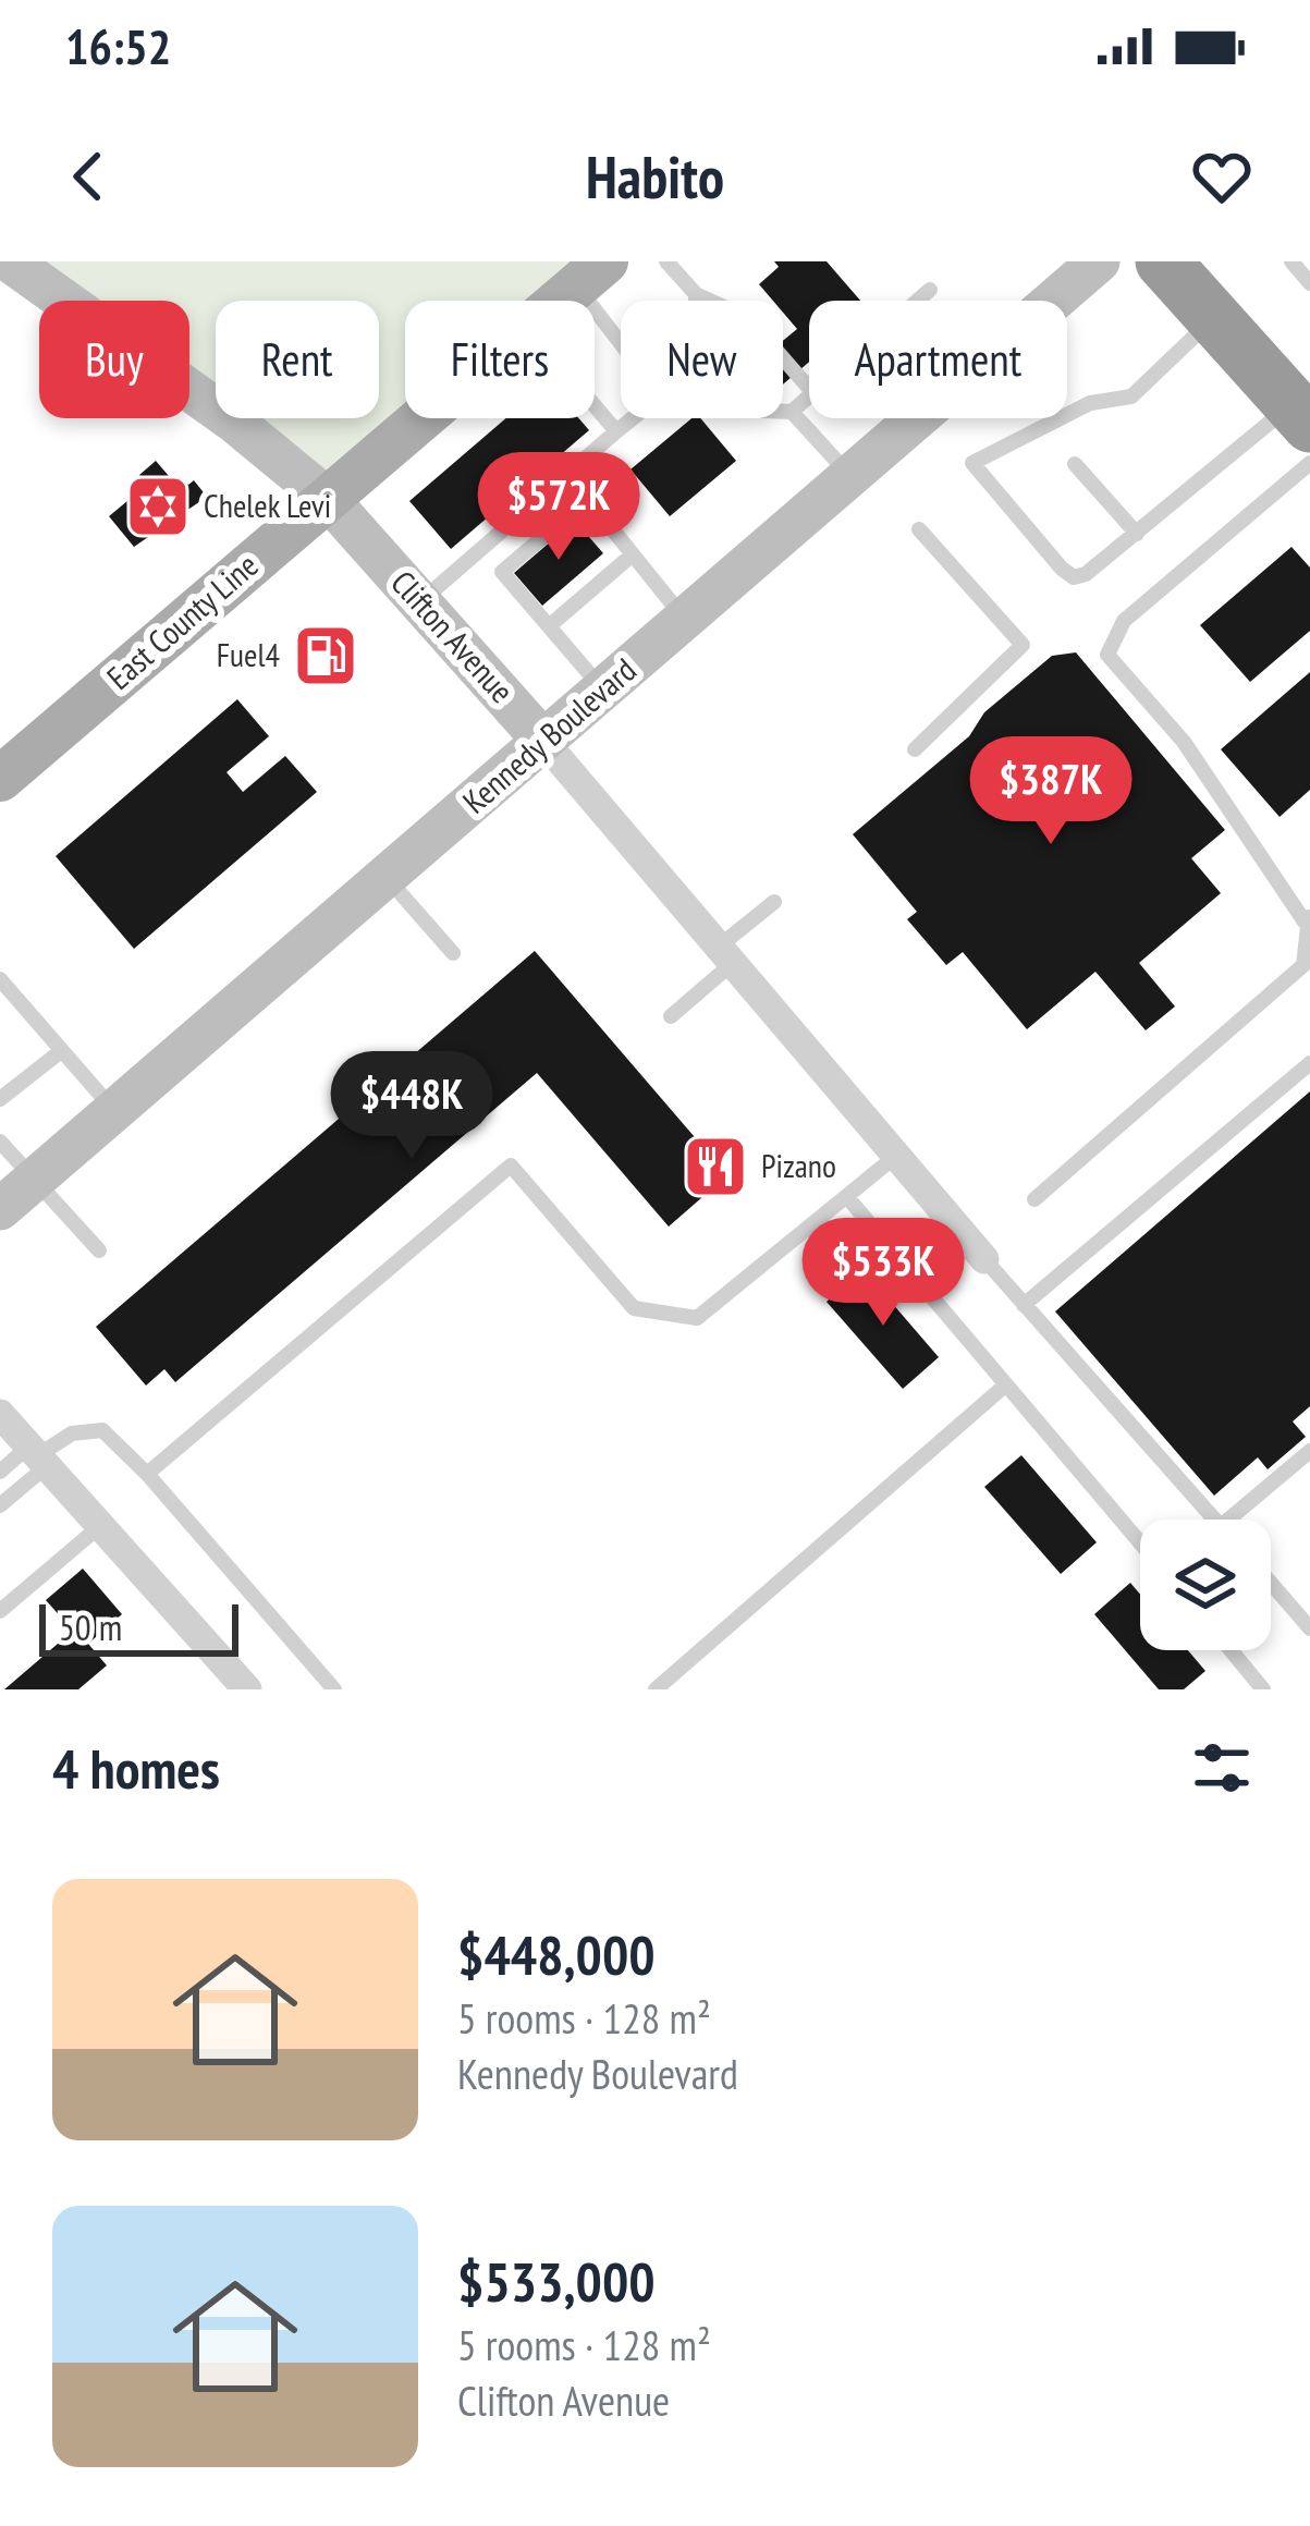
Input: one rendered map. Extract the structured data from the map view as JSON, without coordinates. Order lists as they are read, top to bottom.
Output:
{
  "streets": {
    "main road": ["East County Line"],
    "street": ["Clifton Avenue", "Kennedy Boulevard"]
  },
  "crossings": [
    ["East County Line", "Clifton Avenue"],
    ["Clifton Avenue", "Kennedy Boulevard"]
  ],
  "places": {
    "synagogue": ["Chelek Levi"],
    "fuel station": ["Fuel4"],
    "restaurant": ["Pizano"]
  },
  "scale_bar": "50 m",
  "page": {
    "status": "16:52",
    "header": "Habito",
    "chip": [
      "Buy",
      "Rent",
      "Filters",
      "New",
      "Apartment"
    ],
    "price": [
      "$572K",
      "$387K",
      "$448K",
      "$533K"
    ],
    "scale": "50 m",
    "heading": "4 homes",
    "list": [
      {
        "name": "$448,000",
        "note": "5 rooms · 128 m² · Kennedy Boulevard"
      },
      {
        "name": "$533,000",
        "note": "5 rooms · 128 m² · Clifton Avenue"
      }
    ]
  }
}
